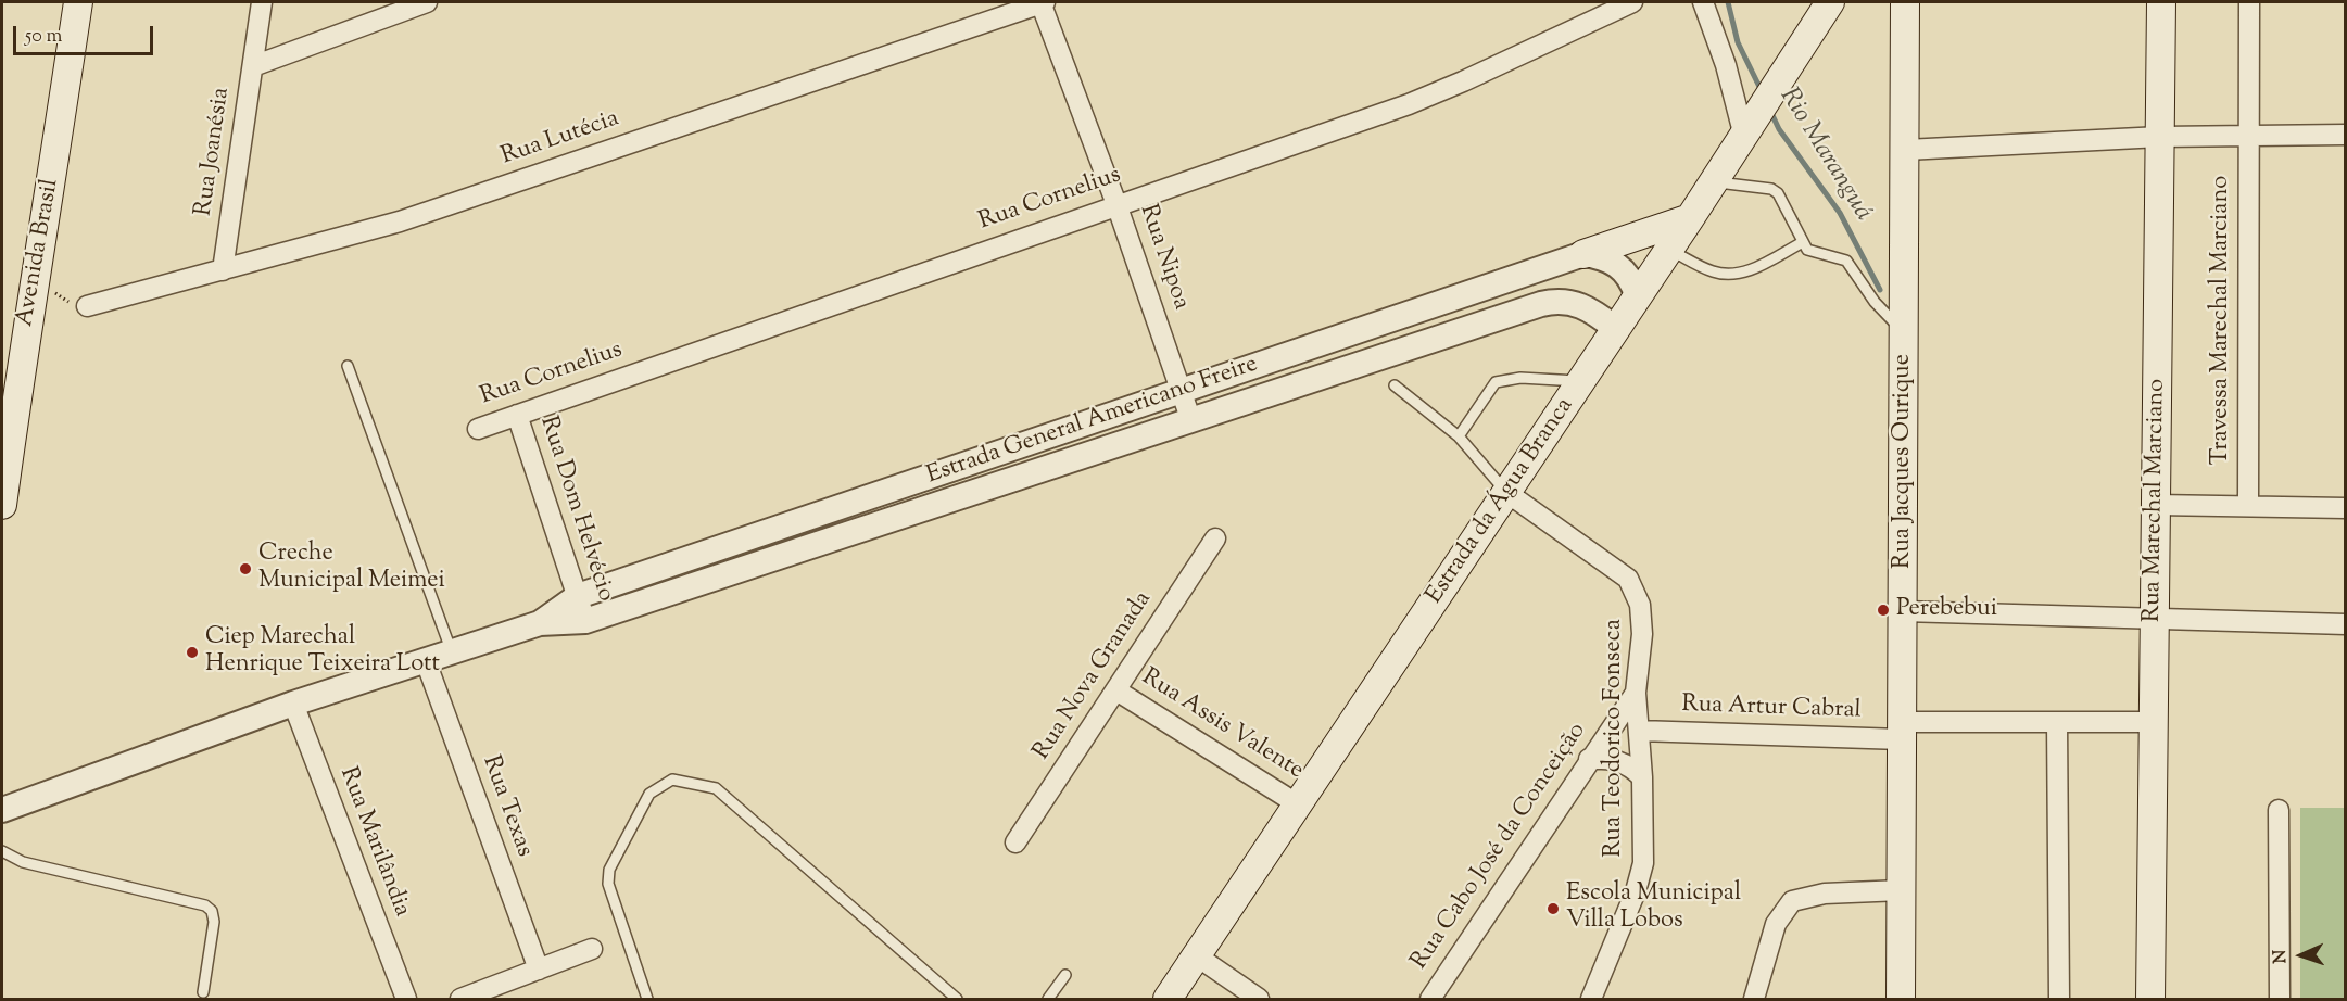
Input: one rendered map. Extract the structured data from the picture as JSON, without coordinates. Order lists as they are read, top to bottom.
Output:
{
  "streets": {
    "main road": [
      "Avenida Brasil",
      "Rua Jacques Ourique",
      "Rua Marechal Marciano",
      "Estrada da Água Branca"
    ],
    "street": [
      "Rua Lutécia",
      "Rua Joanésia",
      "Rua Cornelius",
      "Rua Nipoa",
      "Travessa Marechal Marciano",
      "Estrada General Americano Freire",
      "Rua Dom Helvécio",
      "Rua Nova Granada",
      "Rua Artur Cabral",
      "Rua Assis Valente",
      "Rua Teodorico Fonseca",
      "Rua Texas",
      "Rua Marilândia",
      "Rua Cabo José da Conceição"
    ]
  },
  "crossings": [
    ["Rua Lutécia", "Rua Joanésia"],
    ["Rua Lutécia", "Rua Nipoa"],
    ["Rua Cornelius", "Rua Nipoa"],
    ["Rua Cornelius", "Rua Dom Helvécio"],
    ["Rua Nipoa", "Estrada General Americano Freire"],
    ["Estrada General Americano Freire", "Estrada da Água Branca"],
    ["Estrada General Americano Freire", "Rua Dom Helvécio"],
    ["Estrada General Americano Freire", "Rua Texas"],
    ["Estrada General Americano Freire", "Rua Marilândia"],
    ["Rua Jacques Ourique", "Rua Artur Cabral"],
    ["Rua Marechal Marciano", "Rua Artur Cabral"],
    ["Estrada da Água Branca", "Rua Assis Valente"],
    ["Estrada da Água Branca", "Rua Teodorico Fonseca"],
    ["Rua Nova Granada", "Rua Assis Valente"],
    ["Rua Artur Cabral", "Rua Teodorico Fonseca"],
    ["Rua Teodorico Fonseca", "Rua Cabo José da Conceição"]
  ],
  "water": ["Rio Maranguá"],
  "places": [
    "Creche Municipal Meimei",
    "Perebebui",
    "Ciep Marechal Henrique Teixeira Lott",
    "Escola Municipal Villa Lobos"
  ],
  "scale_bar": "50 m",
  "north": "left"
}
